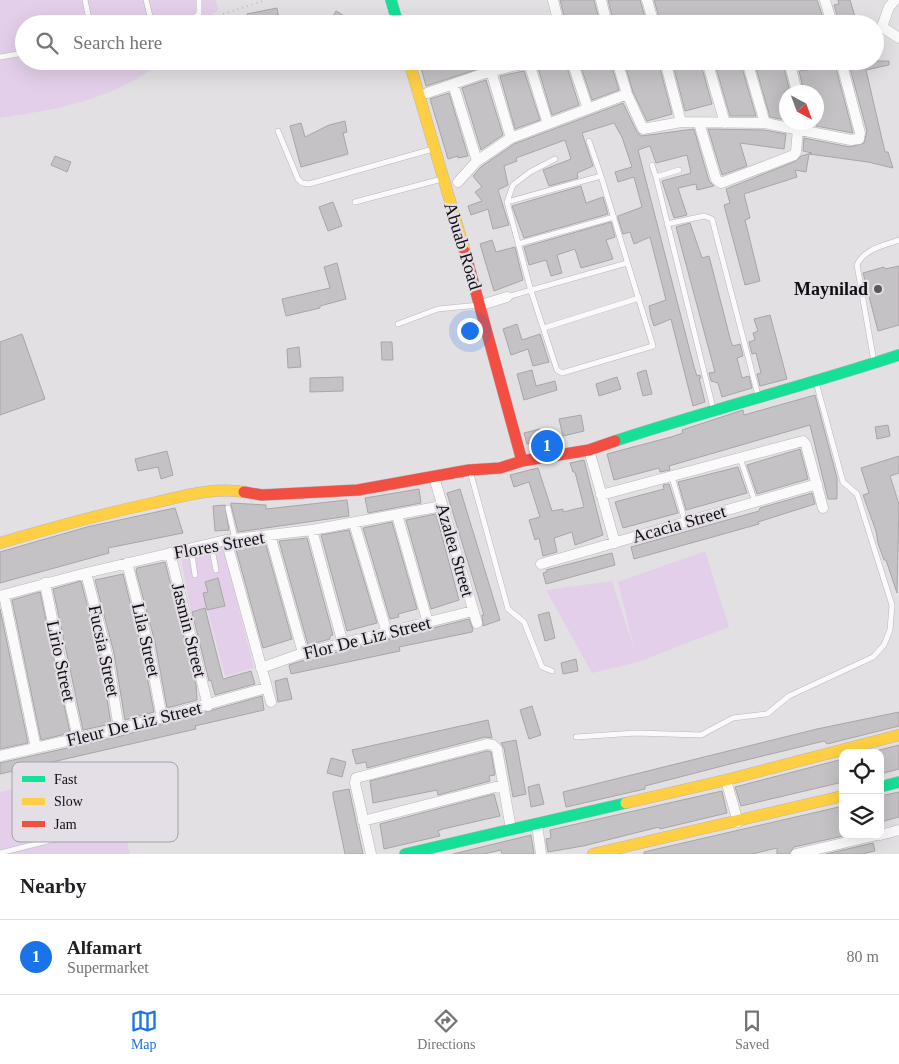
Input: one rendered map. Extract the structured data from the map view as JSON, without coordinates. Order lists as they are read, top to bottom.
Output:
{
  "streets": {
    "street": [
      "Abuab Road",
      "Acacia Street",
      "Flores Street",
      "Azalea Street",
      "Jasmin Street",
      "Flor De Liz Street",
      "Lila Street",
      "Fucsia Street",
      "Lirio Street",
      "Fleur De Liz Street"
    ]
  },
  "crossings": [
    ["Flores Street", "Azalea Street"],
    ["Flores Street", "Jasmin Street"],
    ["Flores Street", "Lila Street"],
    ["Flores Street", "Fucsia Street"],
    ["Flores Street", "Lirio Street"],
    ["Azalea Street", "Flor De Liz Street"],
    ["Jasmin Street", "Fleur De Liz Street"],
    ["Lila Street", "Fleur De Liz Street"],
    ["Fucsia Street", "Fleur De Liz Street"],
    ["Lirio Street", "Fleur De Liz Street"]
  ],
  "places": ["Maynilad"],
  "legend": ["Fast", "Slow", "Jam"],
  "north": "bottom right",
  "page": {
    "search": "Search here",
    "pins": "1",
    "heading": "Nearby",
    "list": [
      {
        "mark": "1",
        "name": "Alfamart",
        "note": "Supermarket",
        "value": "80 m"
      }
    ],
    "nav": ["Map", "Directions", "Saved"]
  }
}
